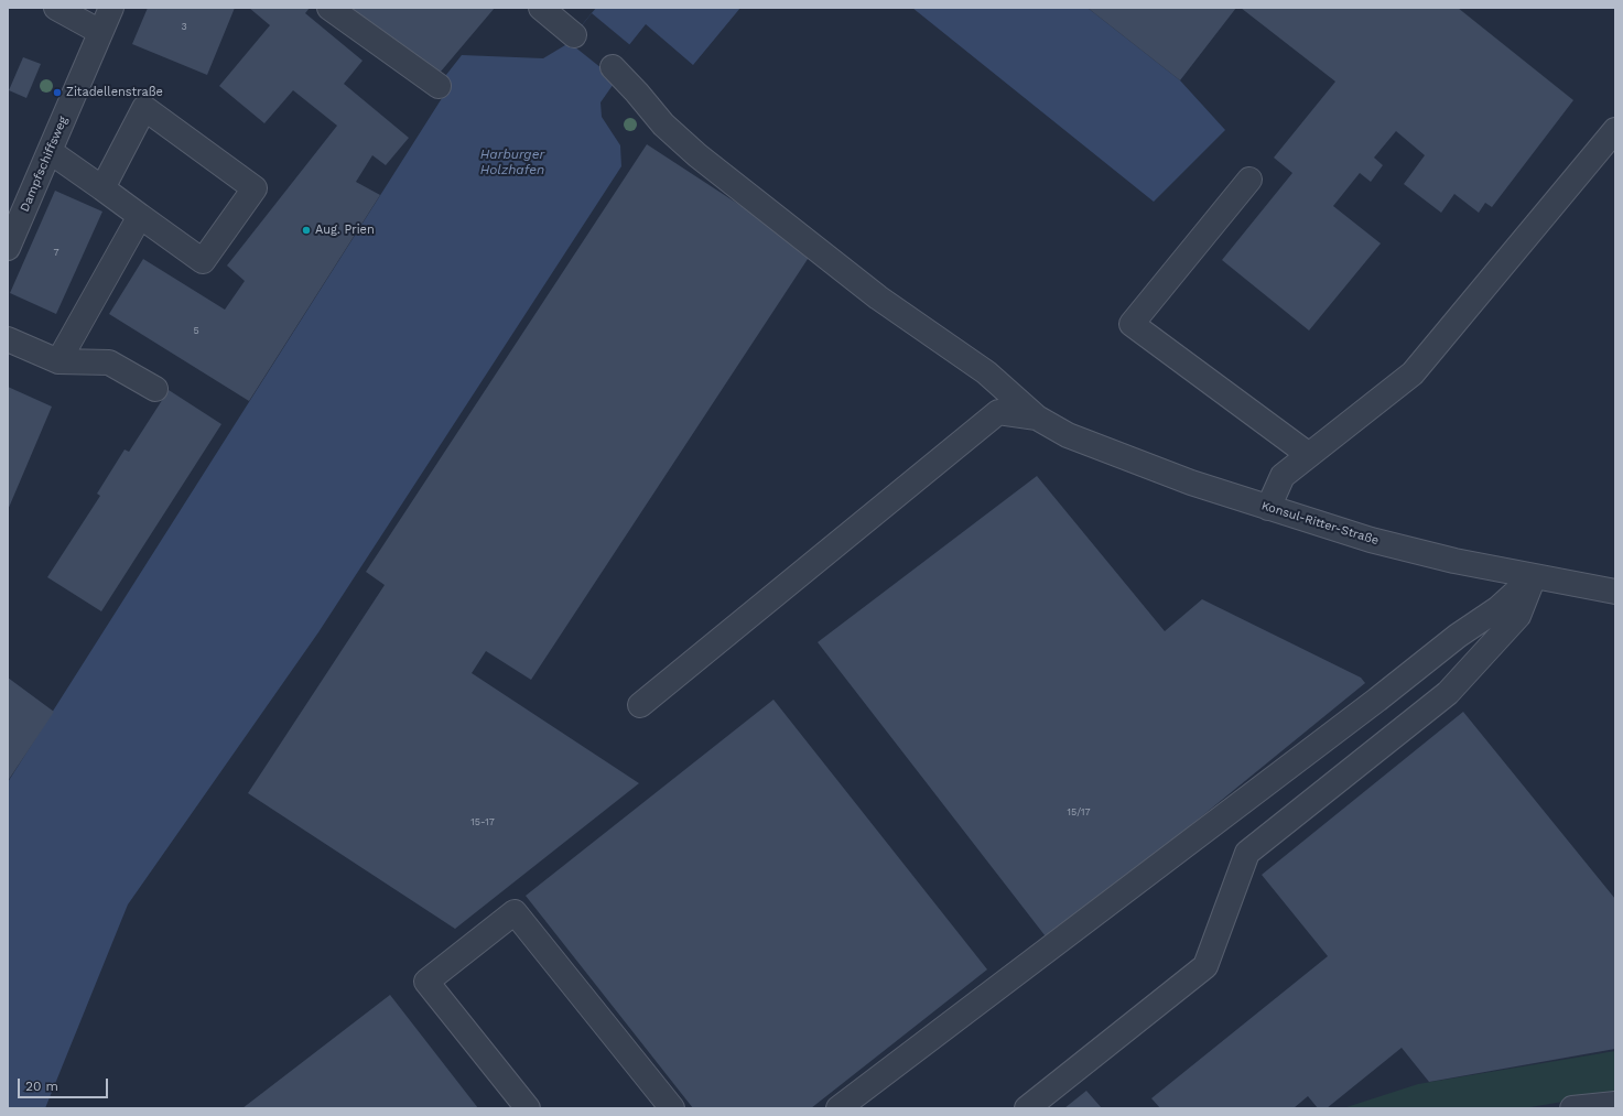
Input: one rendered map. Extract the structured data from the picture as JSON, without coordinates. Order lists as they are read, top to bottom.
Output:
{
  "streets": {
    "street": ["Dampfschiffsweg", "Konsul-Ritter-Straße"]
  },
  "water": ["Harburger Holzhafen"],
  "places": ["Zitadellenstraße", "Aug. Prien"],
  "house_numbers": [
    "3",
    "7",
    "5",
    "15/17",
    "15-17"
  ],
  "scale_bar": "20 m"
}
